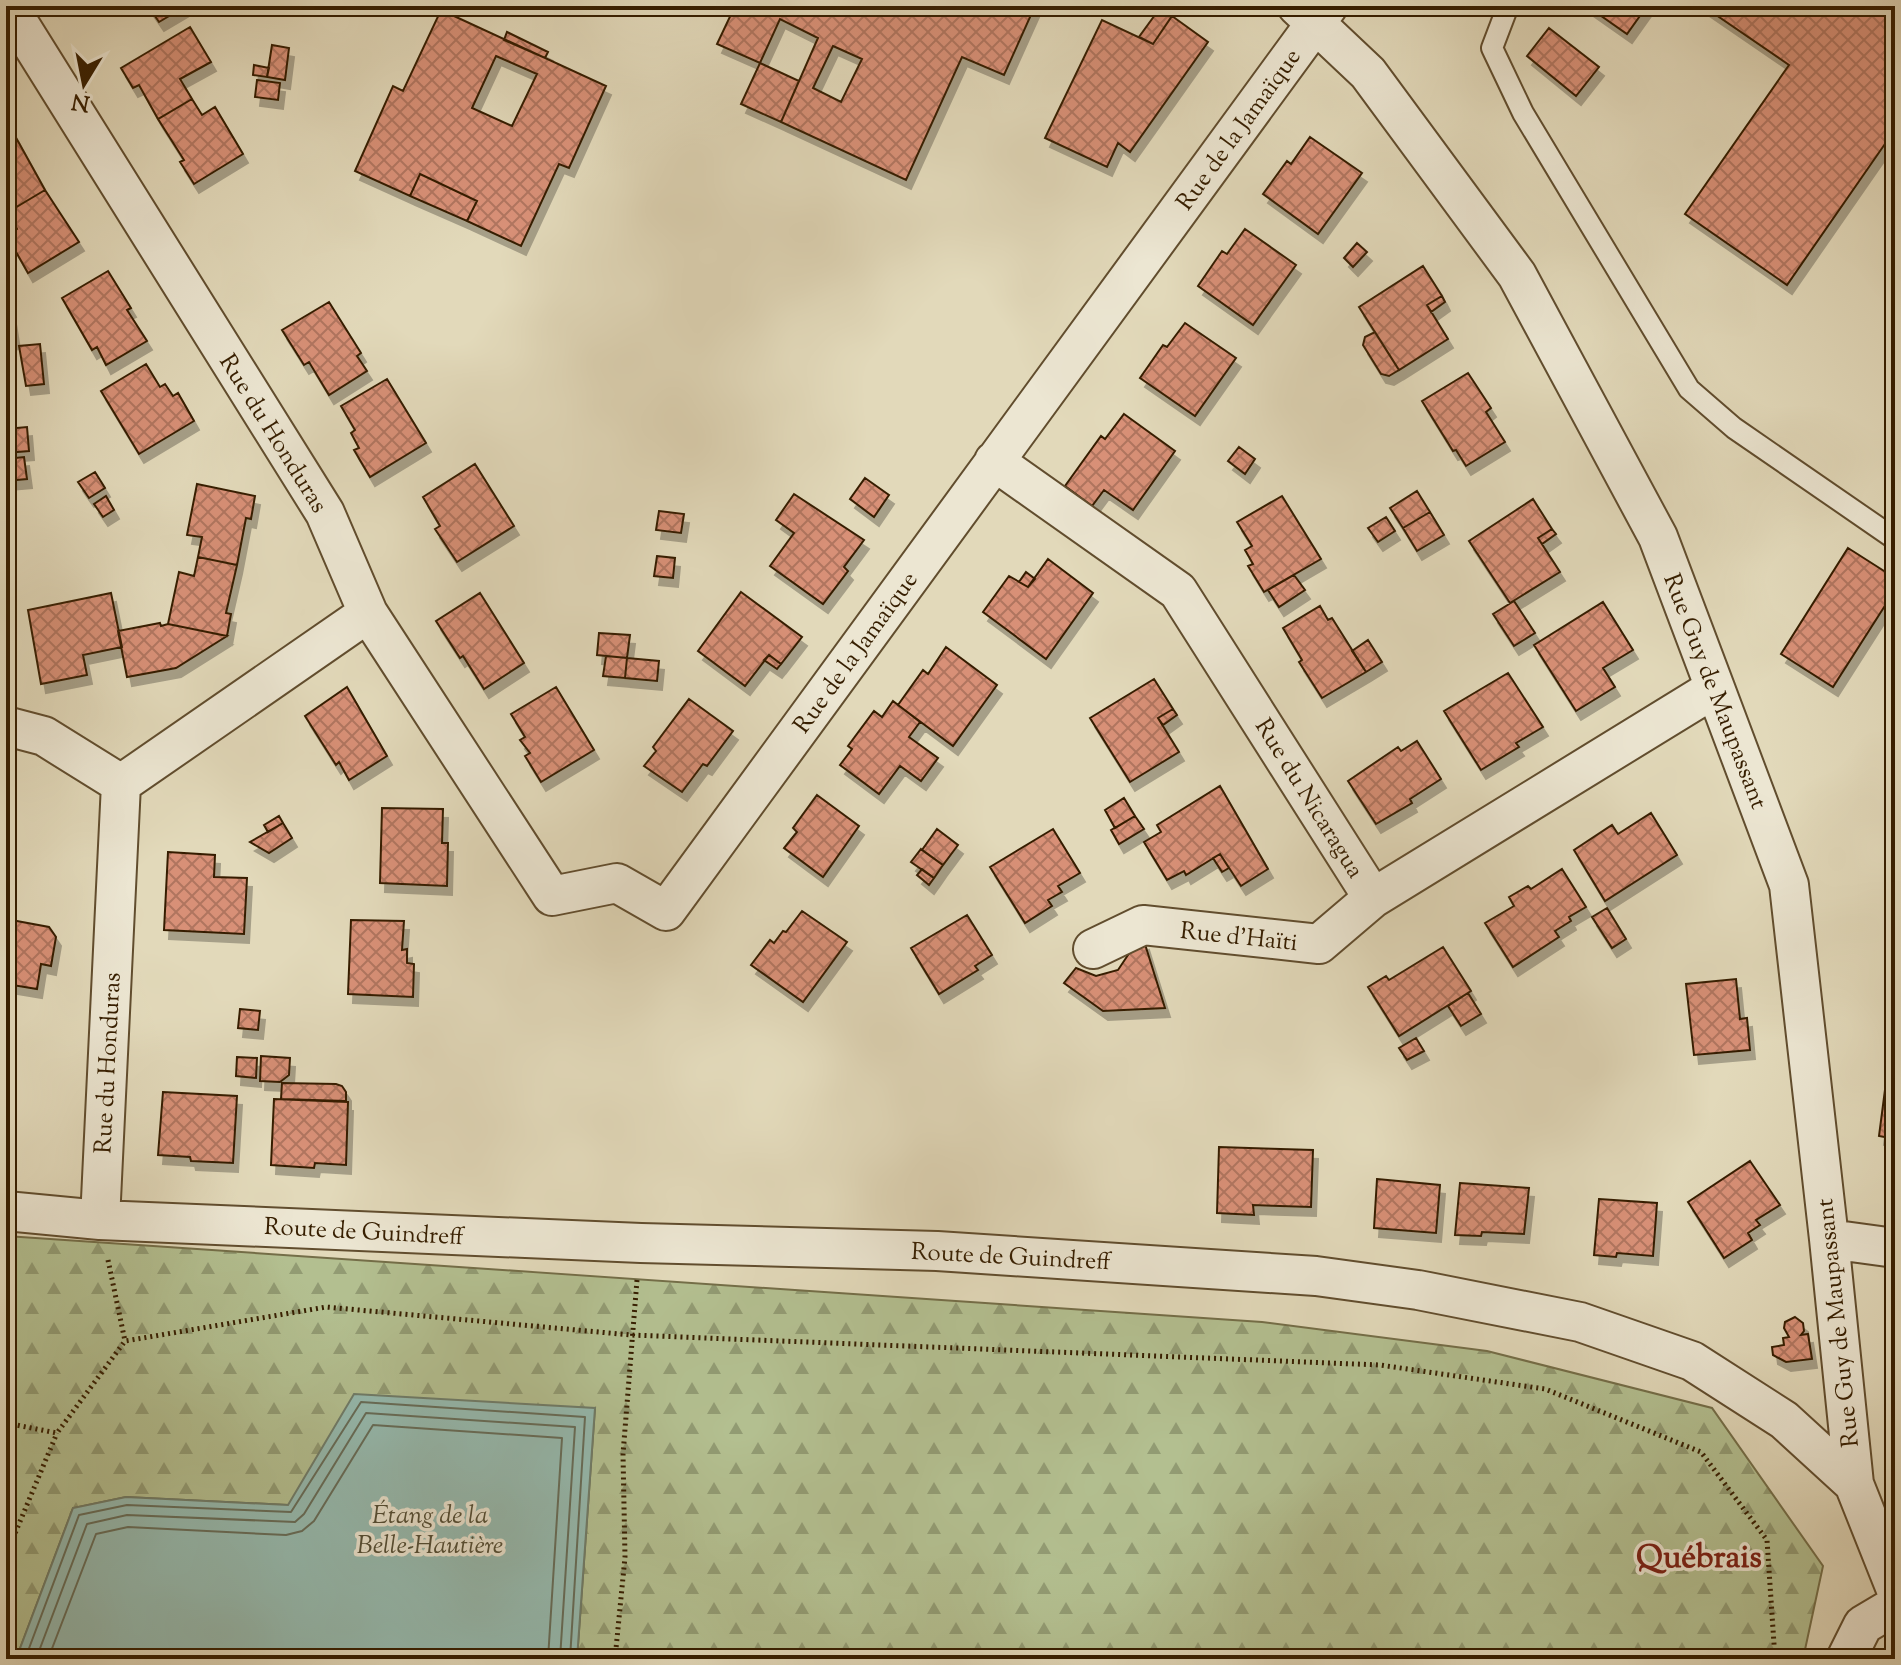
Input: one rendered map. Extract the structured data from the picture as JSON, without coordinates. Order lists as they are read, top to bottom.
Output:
{
  "streets": {
    "street": [
      "Rue de la Jamaïque",
      "Rue du Honduras",
      "Rue Guy de Maupassant",
      "Rue du Nicaragua",
      "Rue d'Haïti",
      "Route de Guindreff"
    ]
  },
  "crossings": [
    ["Rue de la Jamaïque", "Rue du Honduras"],
    ["Rue de la Jamaïque", "Rue Guy de Maupassant"],
    ["Rue de la Jamaïque", "Rue du Nicaragua"],
    ["Rue du Honduras", "Route de Guindreff"],
    ["Rue Guy de Maupassant", "Rue du Nicaragua"],
    ["Rue Guy de Maupassant", "Route de Guindreff"],
    ["Rue du Nicaragua", "Rue d'Haïti"]
  ],
  "districts": ["Québrais"],
  "water": ["Étang de la Belle-Hautière"],
  "north": "bottom"
}
